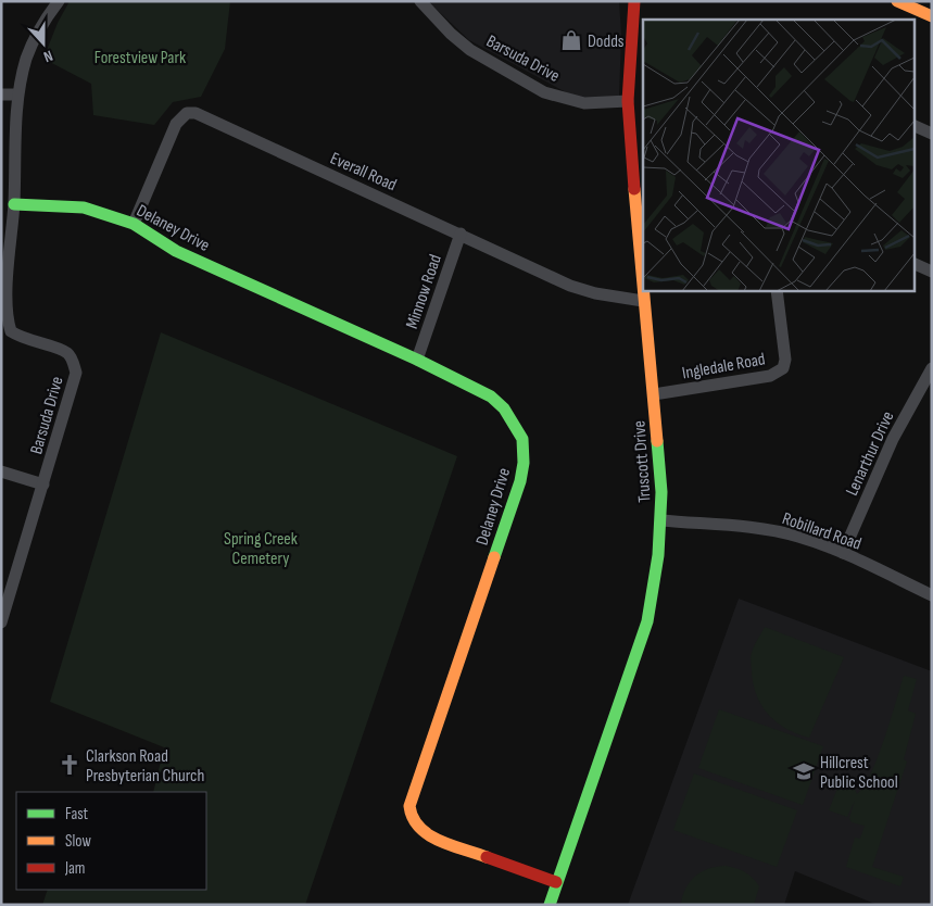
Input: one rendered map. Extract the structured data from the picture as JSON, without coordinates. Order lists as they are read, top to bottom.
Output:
{
  "streets": {
    "street": [
      "Barsuda Drive",
      "Everall Road",
      "Delaney Drive",
      "Minnow Road",
      "Ingledale Road",
      "Lenarthur Drive",
      "Truscott Drive",
      "Robillard Road"
    ]
  },
  "crossings": [
    ["Barsuda Drive", "Delaney Drive"],
    ["Barsuda Drive", "Truscott Drive"],
    ["Everall Road", "Delaney Drive"],
    ["Everall Road", "Minnow Road"],
    ["Everall Road", "Truscott Drive"],
    ["Delaney Drive", "Minnow Road"],
    ["Delaney Drive", "Truscott Drive"],
    ["Ingledale Road", "Truscott Drive"],
    ["Lenarthur Drive", "Robillard Road"],
    ["Truscott Drive", "Robillard Road"]
  ],
  "parks": ["Forestview Park", "Spring Creek Cemetery"],
  "places": {
    "shop": ["Dodds"],
    "church": ["Clarkson Road Presbyterian Church"],
    "school or university": ["Hillcrest Public School"]
  },
  "legend": ["Fast", "Slow", "Jam"],
  "north": "bottom"
}
